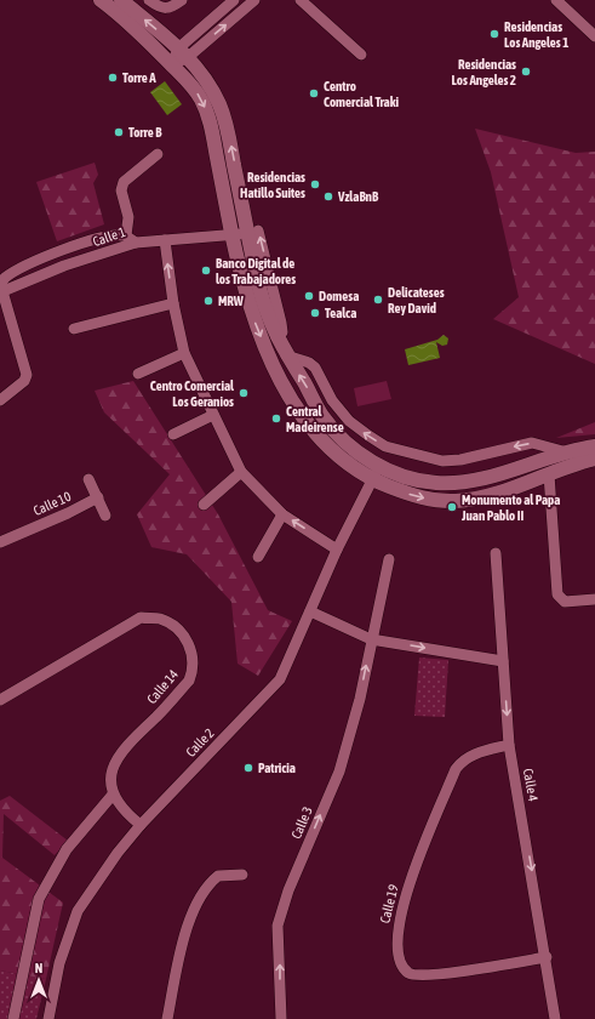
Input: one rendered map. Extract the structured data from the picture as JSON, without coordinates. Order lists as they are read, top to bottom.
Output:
{
  "streets": {
    "street": [
      "Calle 1",
      "Calle 10",
      "Calle 14",
      "Calle 2",
      "Calle 4",
      "Calle 3",
      "Calle 19"
    ]
  },
  "crossings": [
    ["Calle 4", "Calle 19"]
  ],
  "one_way": ["Calle 4", "Calle 3"],
  "places": [
    "Residencias Los Angeles 1",
    "Residencias Los Angeles 2",
    "Torre A",
    "Centro Comercial Traki",
    "Torre B",
    "Residencias Hatillo Suites",
    "VzlaBnB",
    "Banco Digital de los Trabajadores",
    "Domesa",
    "Delicateses Rey David",
    "MRW",
    "Tealca",
    "Centro Comercial Los Geranios",
    "Central Madeirense",
    "Monumento al Papa Juan Pablo II",
    "Patricia"
  ],
  "north": "top"
}
